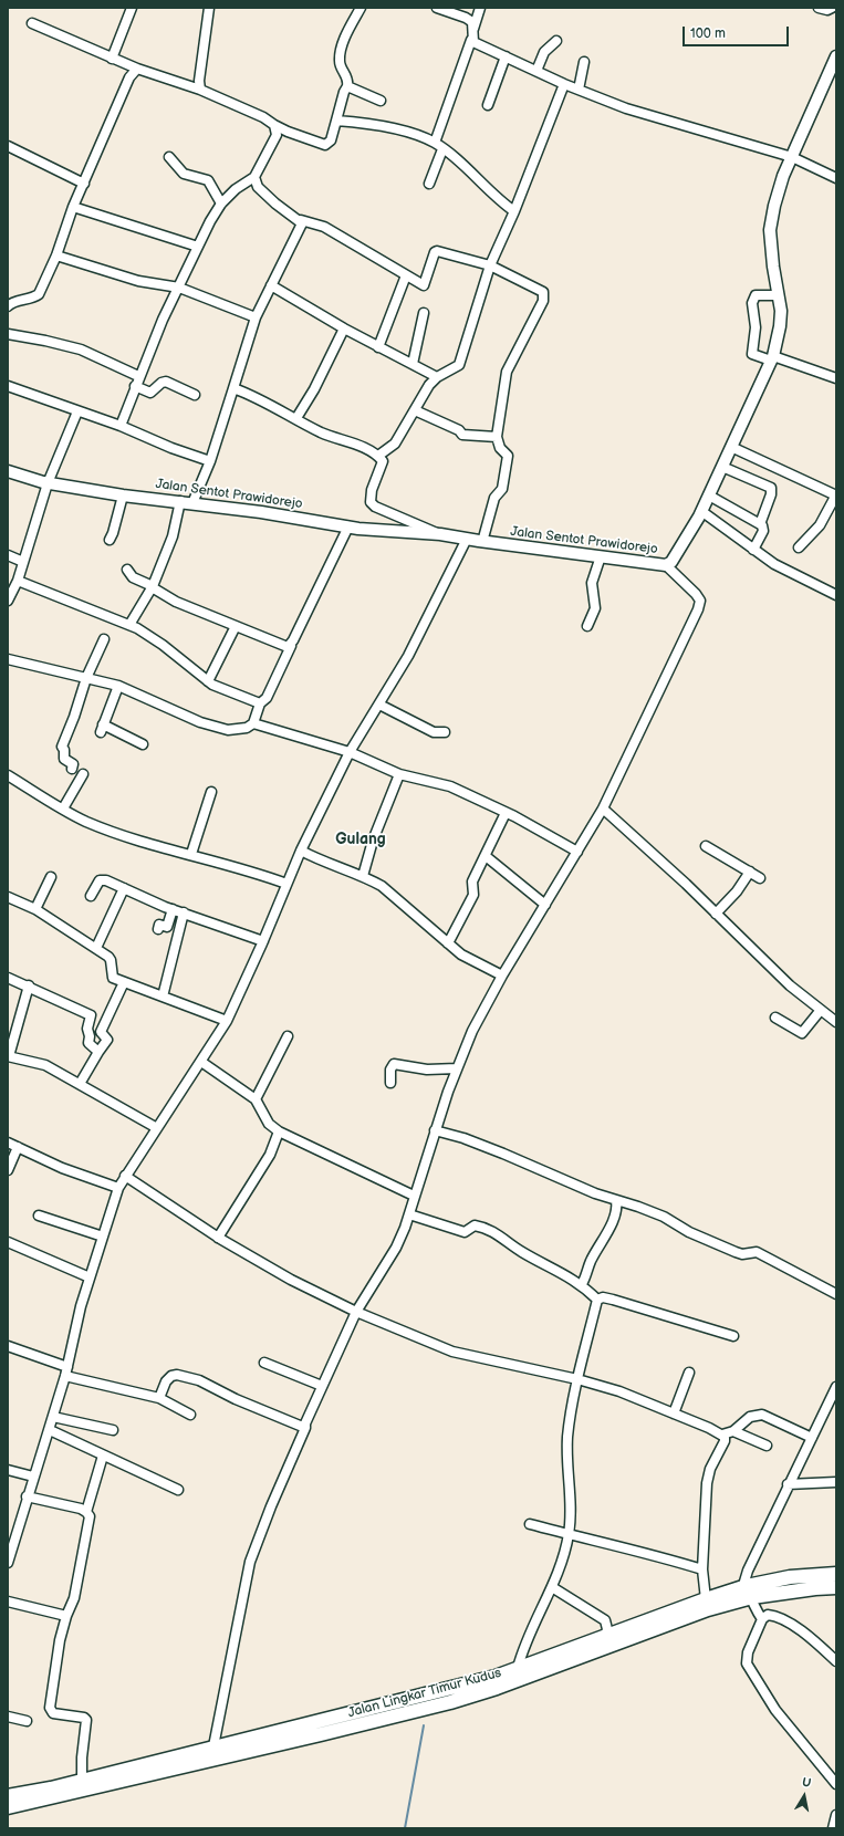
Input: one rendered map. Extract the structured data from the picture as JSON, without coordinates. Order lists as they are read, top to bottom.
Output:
{
  "streets": {
    "highway": ["Jalan Lingkar Timur Kudus"],
    "main road": ["Jalan Sentot Prawidorejo"]
  },
  "districts": ["Gulang"],
  "scale_bar": "100 m",
  "north": "top"
}
